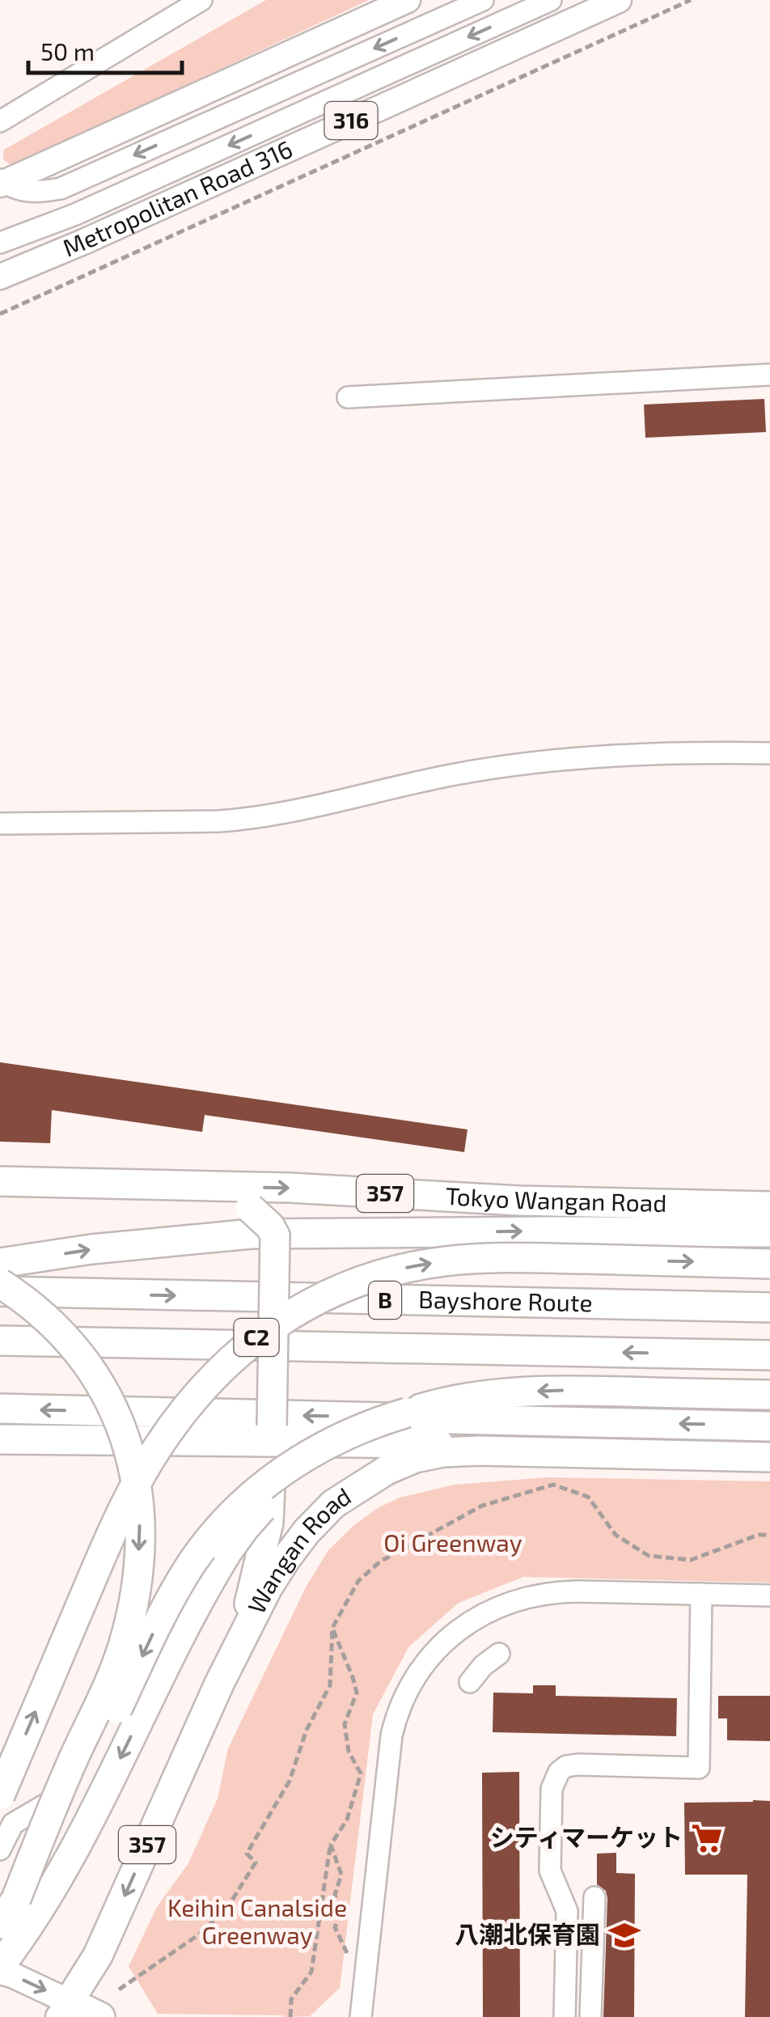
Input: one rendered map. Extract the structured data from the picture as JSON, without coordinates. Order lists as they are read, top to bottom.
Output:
{
  "streets": {
    "highway": [
      "357",
      "Tokyo Wangan Road",
      "B",
      "Bayshore Route",
      "C2",
      "Wangan Road"
    ],
    "main road": ["316", "Metropolitan Road 316"]
  },
  "crossings": [
    ["357", "Wangan Road"]
  ],
  "parks": ["Oi Greenway", "Keihin Canalside Greenway"],
  "places": {
    "supermarket": ["シティマーケット"],
    "school or university": ["八潮北保育園"]
  },
  "scale_bar": "50 m"
}
